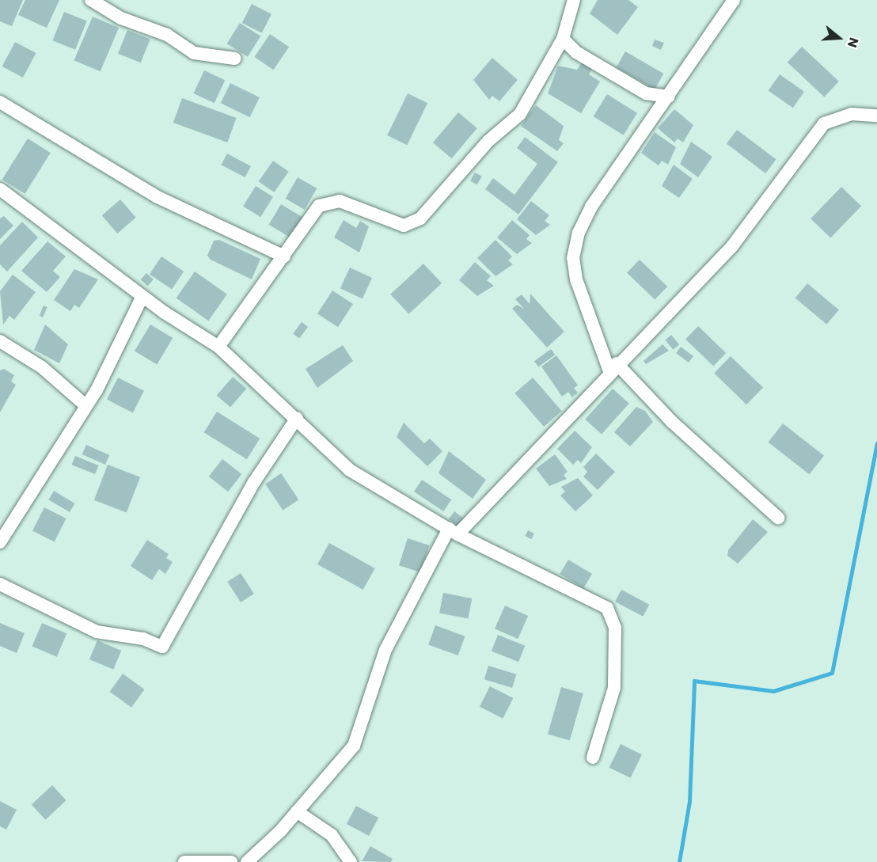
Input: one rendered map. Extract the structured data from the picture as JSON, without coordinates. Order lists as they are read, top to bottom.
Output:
{
  "north": "right"
}
